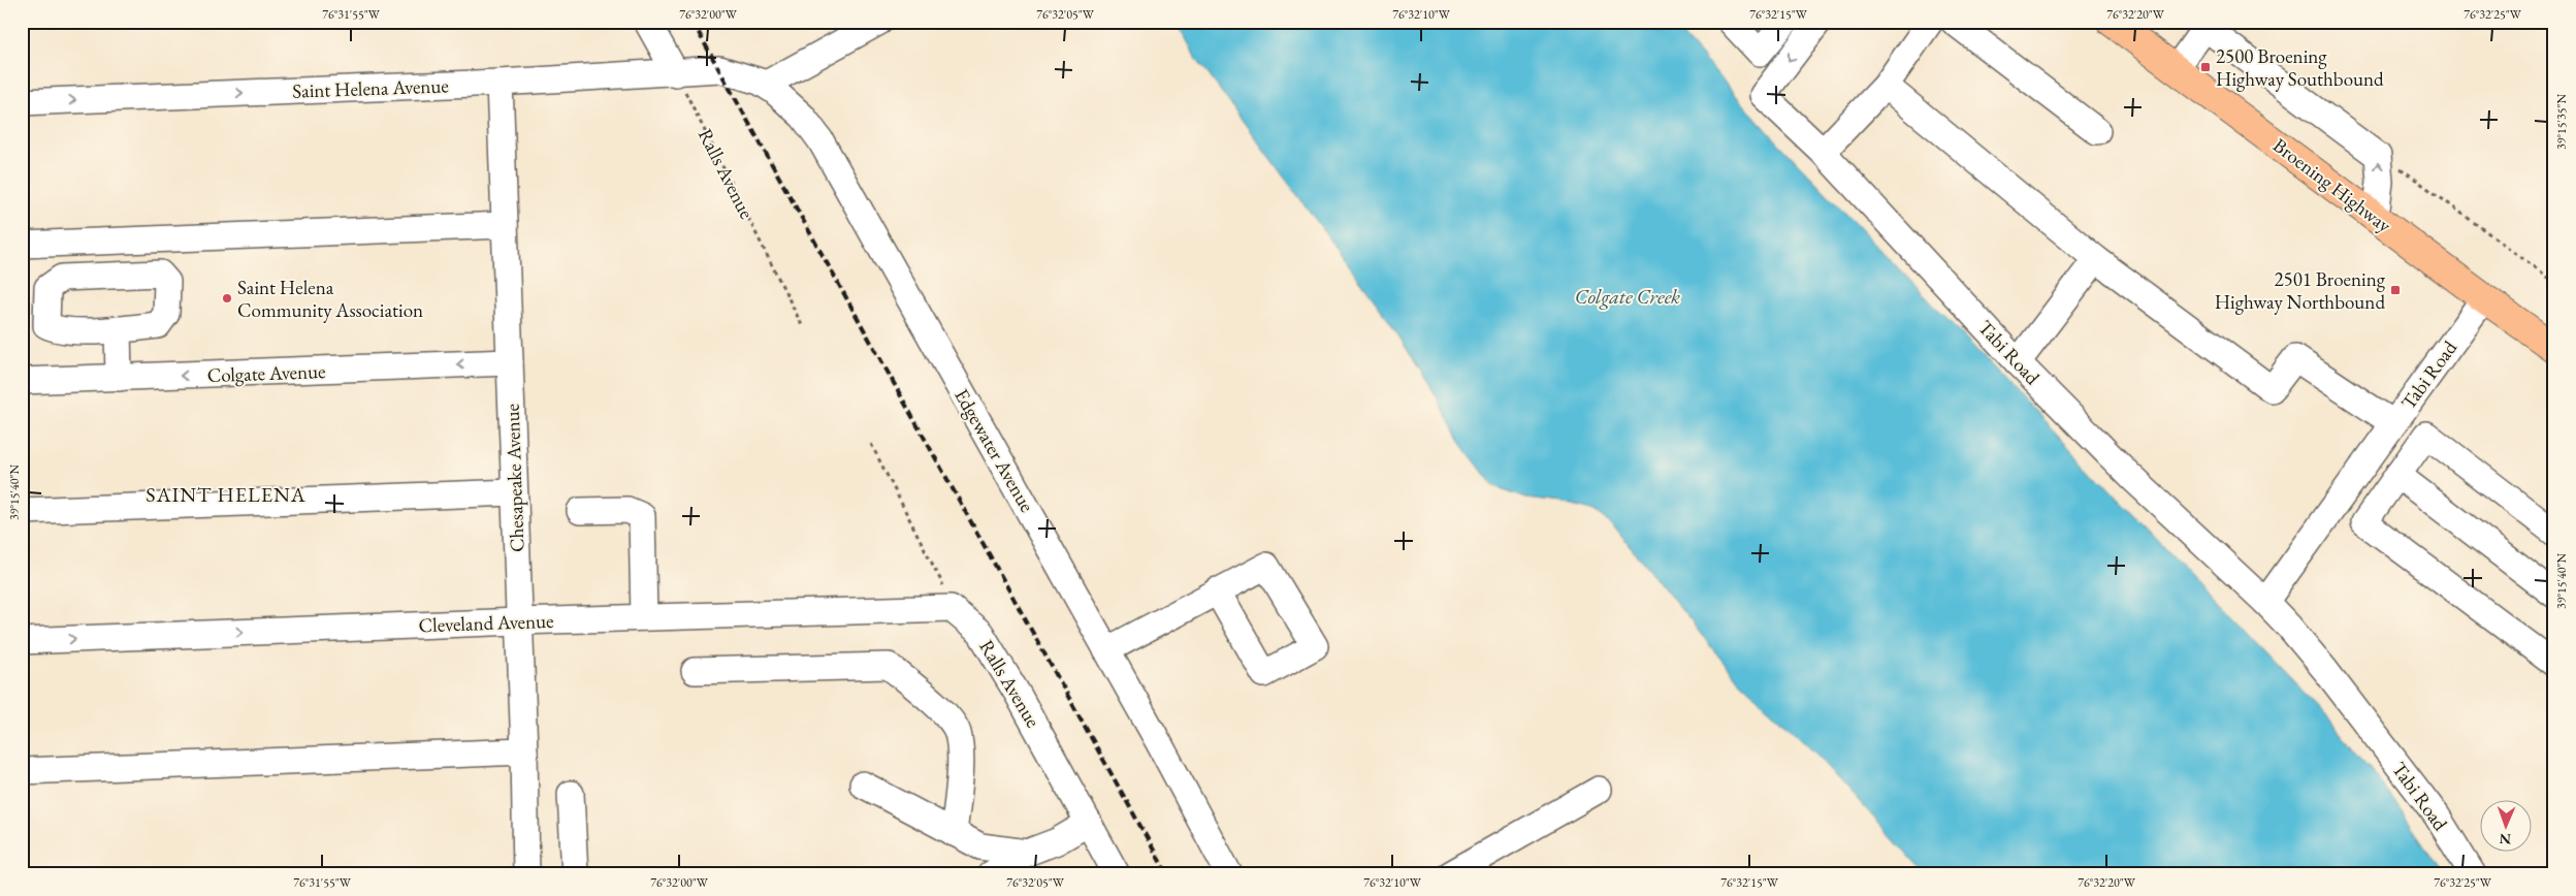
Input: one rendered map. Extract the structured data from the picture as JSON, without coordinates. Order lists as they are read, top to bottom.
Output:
{
  "streets": {
    "main road": ["Broening Highway"],
    "street": [
      "Saint Helena Avenue",
      "Ralls Avenue",
      "Tabi Road",
      "Colgate Avenue",
      "Edgewater Avenue",
      "Chesapeake Avenue",
      "Cleveland Avenue"
    ]
  },
  "crossings": [
    ["Saint Helena Avenue", "Ralls Avenue"],
    ["Saint Helena Avenue", "Edgewater Avenue"],
    ["Saint Helena Avenue", "Chesapeake Avenue"],
    ["Ralls Avenue", "Cleveland Avenue"],
    ["Broening Highway", "Tabi Road"],
    ["Colgate Avenue", "Chesapeake Avenue"],
    ["Chesapeake Avenue", "Cleveland Avenue"]
  ],
  "districts": ["SAINT HELENA"],
  "water": ["Colgate Creek"],
  "places": {
    "transit": ["2500 Broening Highway Southbound", "2501 Broening Highway Northbound"],
    "other": ["Saint Helena Community Association"]
  },
  "north": "bottom",
  "coordinates": [
    "76°31'55\"W",
    "76°32'00\"W",
    "76°32'05\"W",
    "76°32'10\"W",
    "76°32'15\"W",
    "76°32'20\"W",
    "76°32'25\"W",
    "39°15'35\"N",
    "39°15'40\"N"
  ]
}
